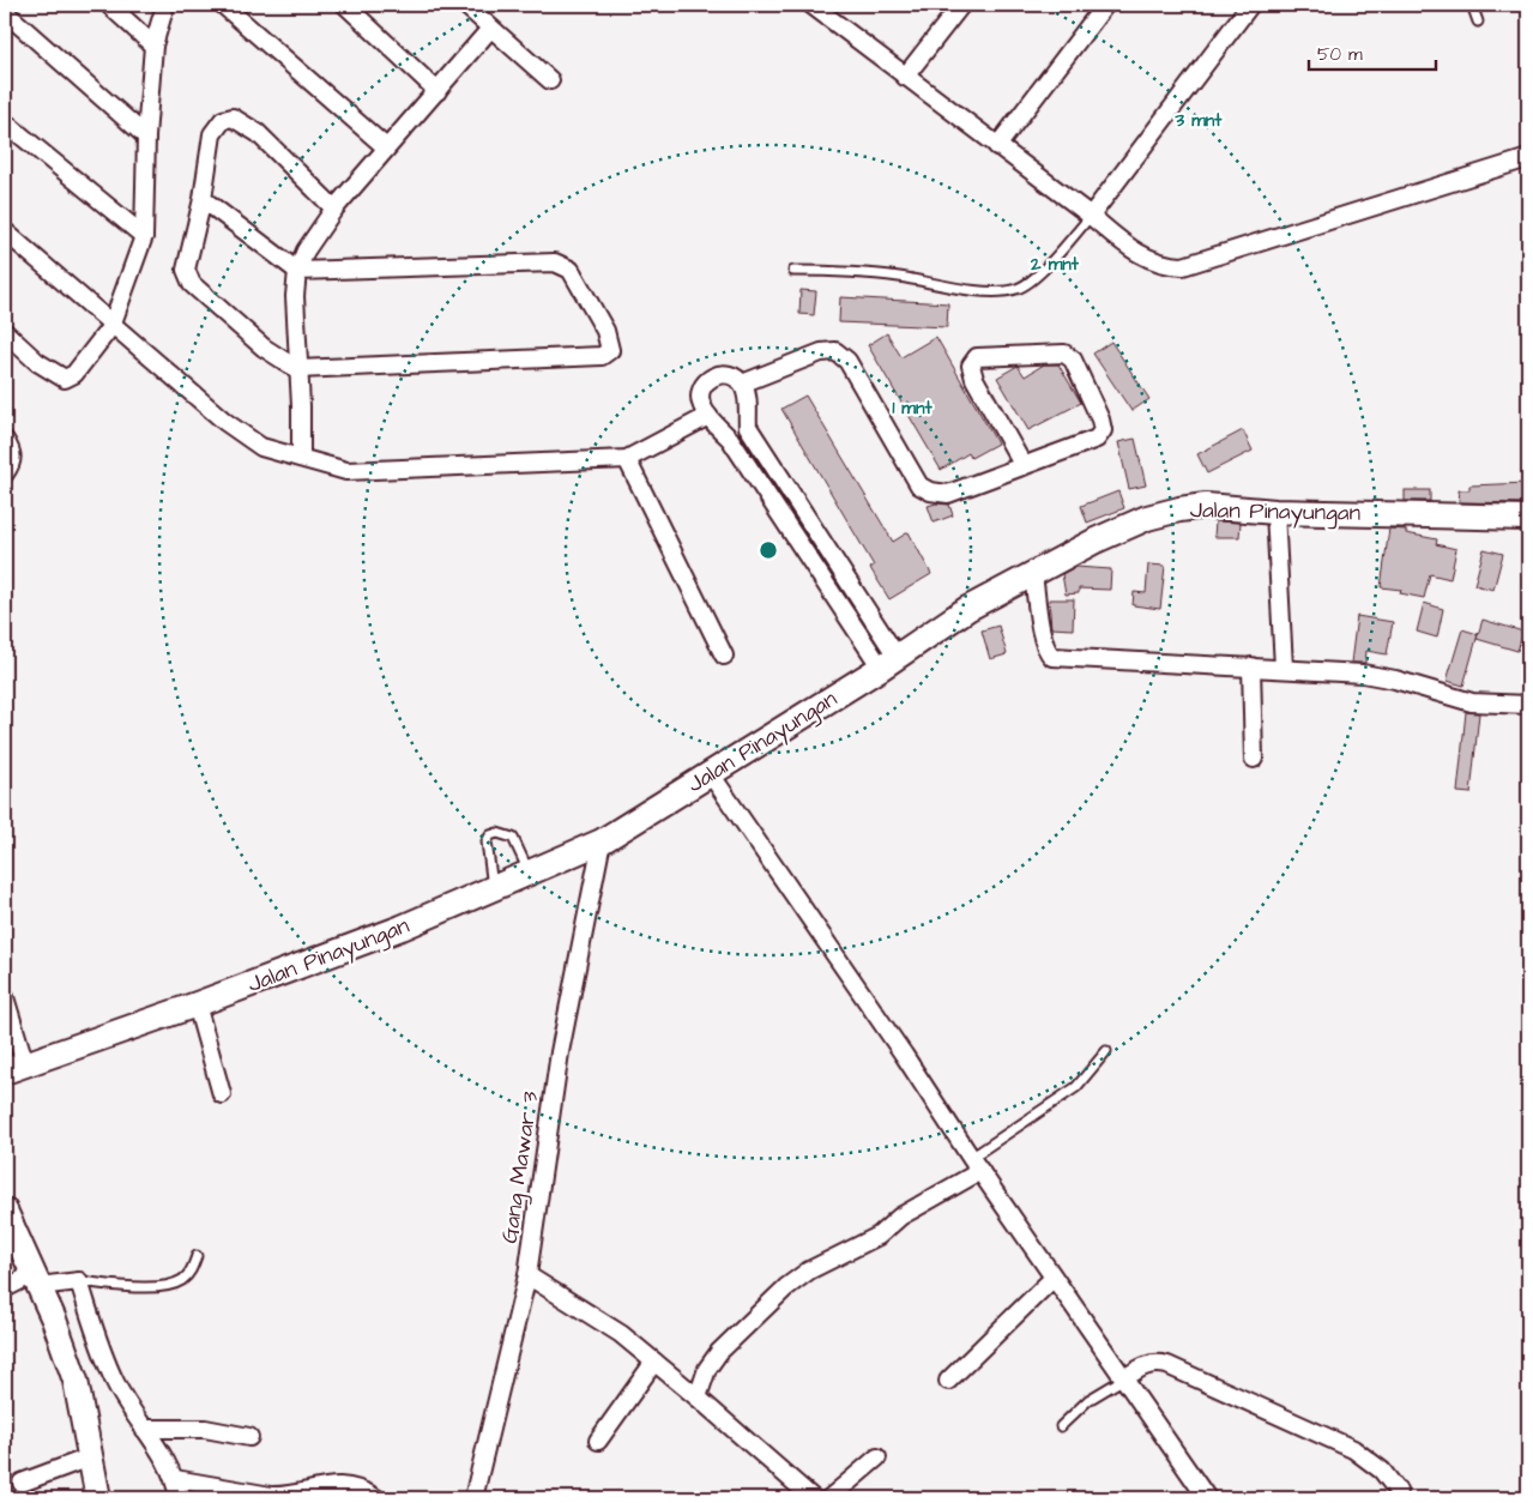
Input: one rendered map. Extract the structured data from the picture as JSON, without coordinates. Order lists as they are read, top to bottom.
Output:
{
  "streets": {
    "main road": ["Jalan Pinayungan"],
    "street": ["Gang Mawar 3"]
  },
  "crossings": [
    ["Jalan Pinayungan", "Gang Mawar 3"]
  ],
  "scale_bar": "50 m",
  "rings": ["3 mnt", "2 mnt", "1 mnt"]
}
